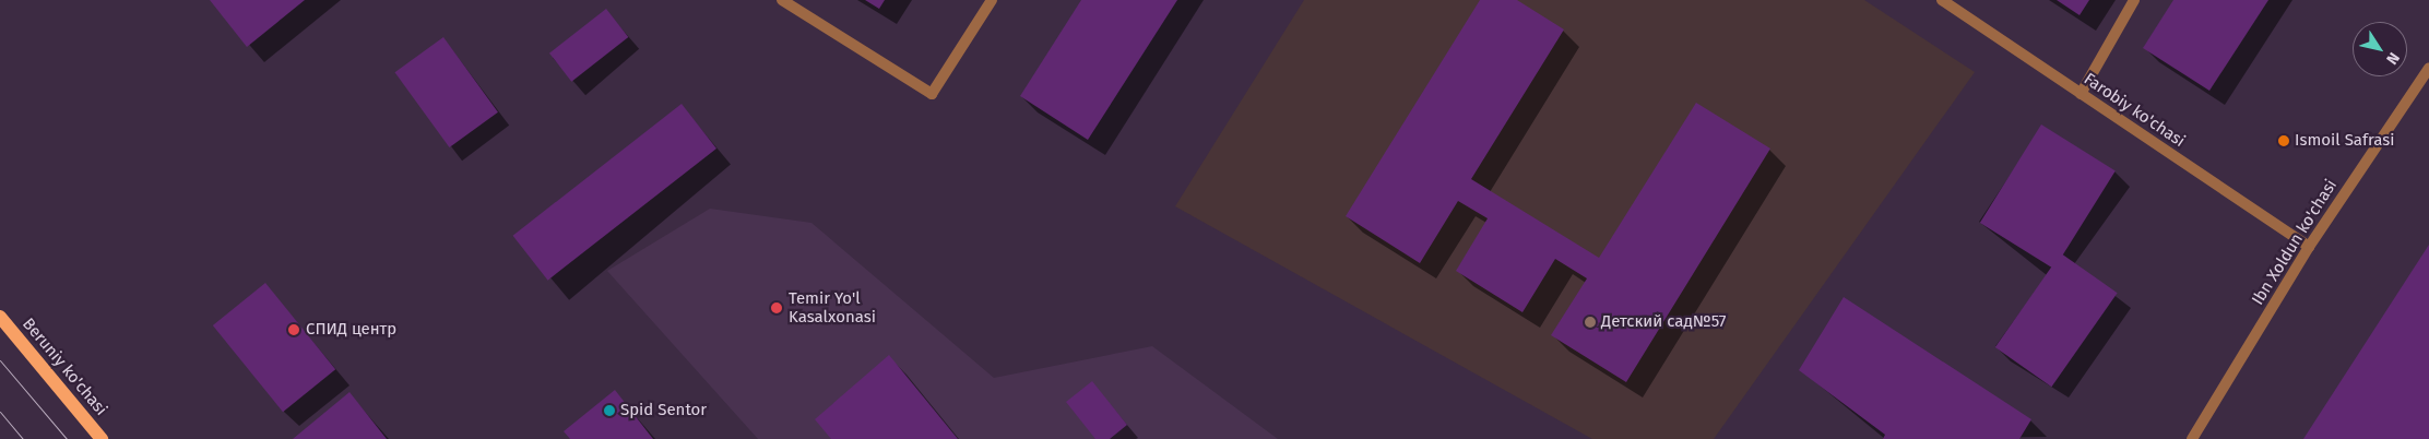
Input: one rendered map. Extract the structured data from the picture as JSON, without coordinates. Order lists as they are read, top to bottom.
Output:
{
  "streets": {
    "main road": ["Beruniy ko'chasi"],
    "street": ["Farobiy ko'chasi", "Ibn Xoldun ko'chasi"]
  },
  "crossings": [
    ["Farobiy ko'chasi", "Ibn Xoldun ko'chasi"]
  ],
  "places": [
    "Ismoil Safrasi",
    "Temir Yo'l Kasalxonasi",
    "Детский сад№57",
    "СПИД центр",
    "Spid Sentor"
  ],
  "north": "bottom right"
}
